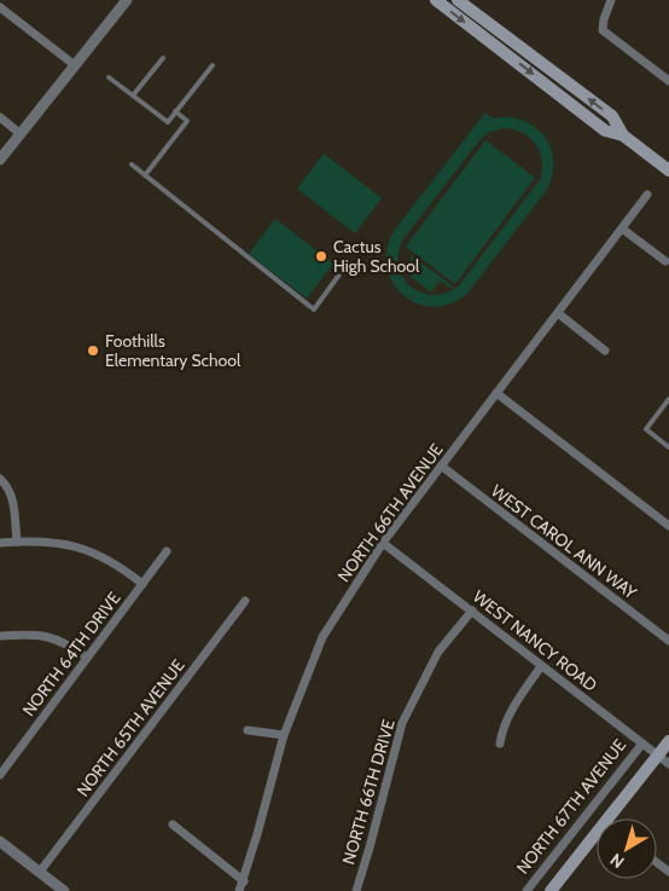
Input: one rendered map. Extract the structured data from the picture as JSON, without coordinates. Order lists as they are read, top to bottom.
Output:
{
  "streets": {
    "street": [
      "NORTH 66TH AVENUE",
      "WEST CAROL ANN WAY",
      "WEST NANCY ROAD",
      "NORTH 64TH DRIVE",
      "NORTH 65TH AVENUE",
      "NORTH 66TH DRIVE",
      "NORTH 67TH AVENUE"
    ]
  },
  "crossings": [
    ["NORTH 66TH AVENUE", "WEST CAROL ANN WAY"],
    ["NORTH 66TH AVENUE", "WEST NANCY ROAD"],
    ["WEST NANCY ROAD", "NORTH 66TH DRIVE"],
    ["WEST NANCY ROAD", "NORTH 67TH AVENUE"]
  ],
  "places": ["Cactus High School", "Foothills Elementary School"],
  "north": "bottom left"
}
